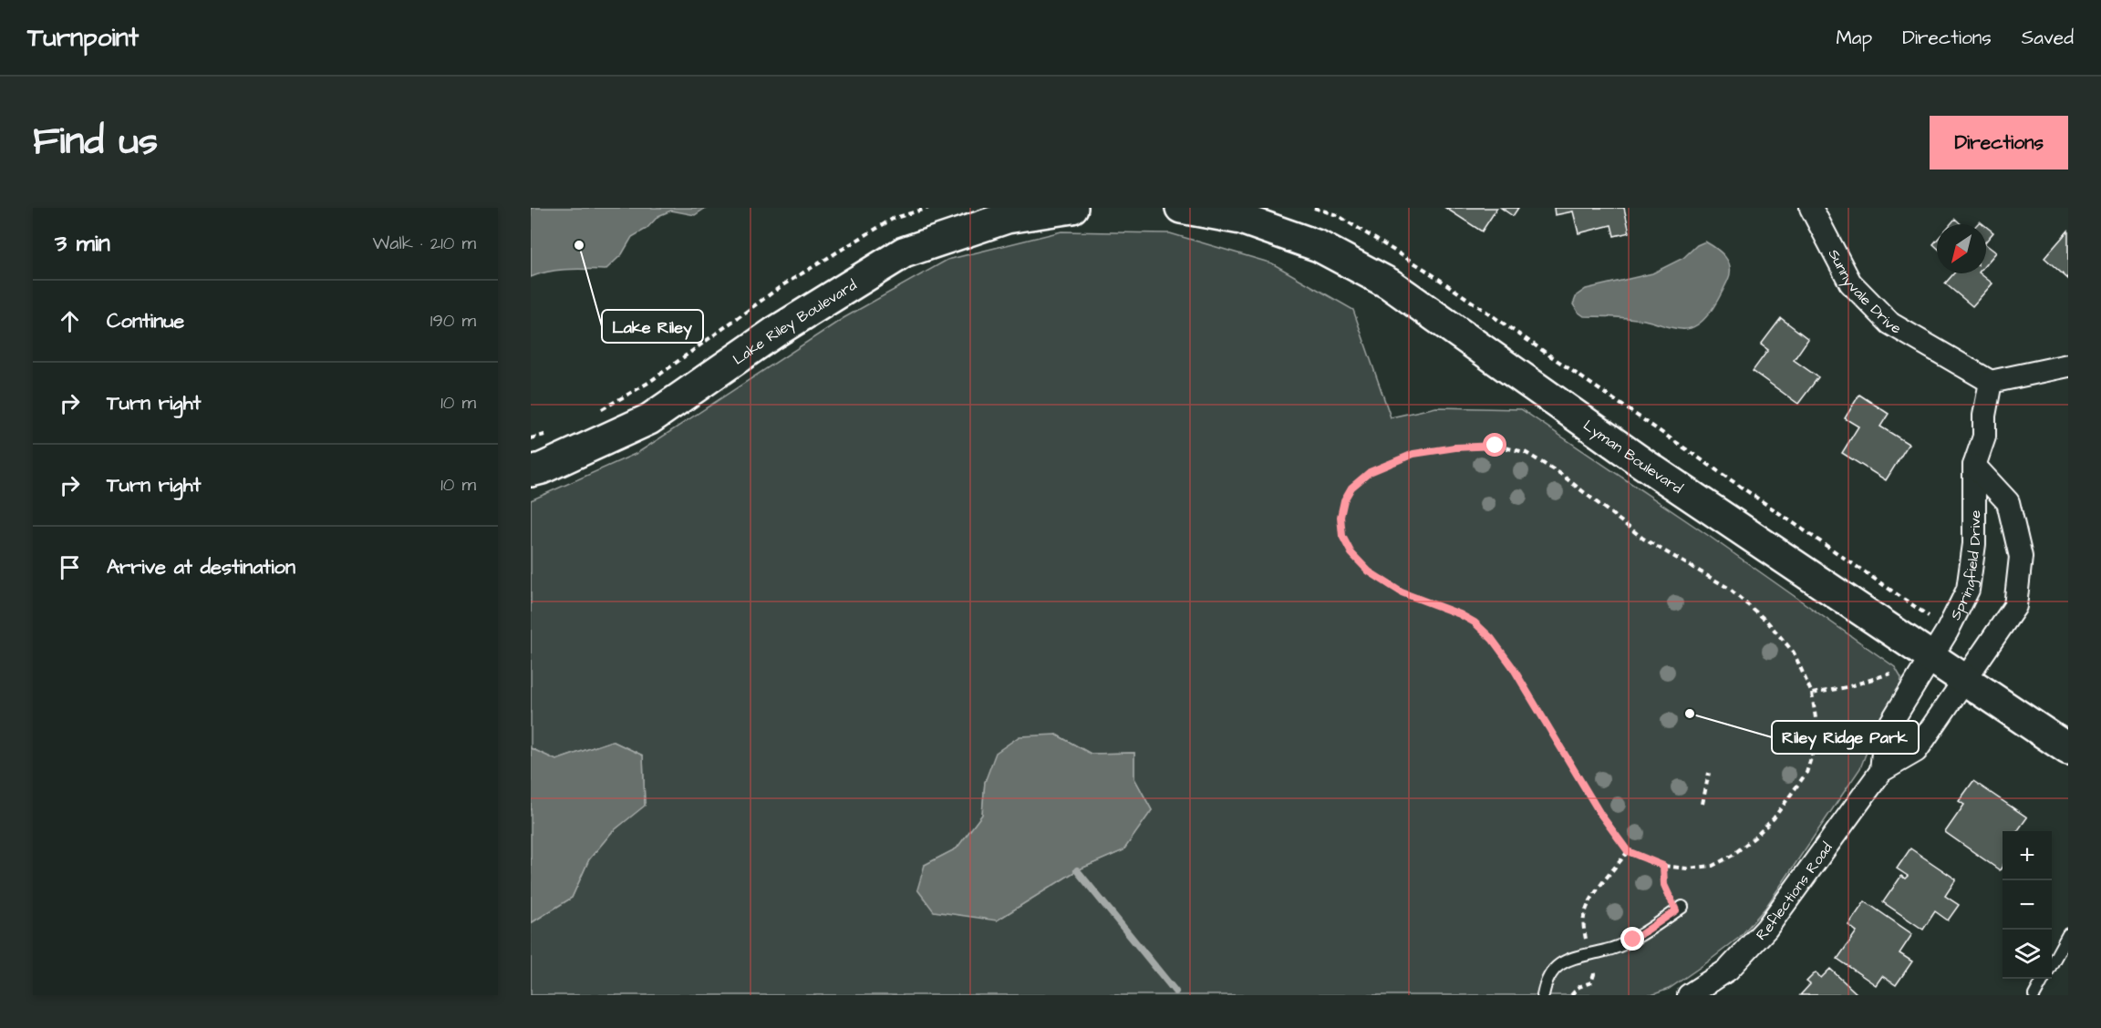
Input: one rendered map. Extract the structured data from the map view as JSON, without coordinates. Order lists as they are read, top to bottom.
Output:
{
  "streets": {
    "street": [
      "Sunnyvale Drive",
      "Lake Riley Boulevard",
      "Lyman Boulevard",
      "Springfield Drive",
      "Reflections Road"
    ]
  },
  "crossings": [
    ["Sunnyvale Drive", "Springfield Drive"],
    ["Lyman Boulevard", "Springfield Drive"],
    ["Springfield Drive", "Reflections Road"]
  ],
  "places": ["Lake Riley", "Riley Ridge Park"],
  "north": "bottom left",
  "page": {
    "header": "Turnpoint",
    "nav": ["Map", "Directions", "Saved"],
    "title": "Find us",
    "buttons": "Directions",
    "heading": ["3 min", "Walk · 210 m"],
    "list": [
      ["Continue", "190 m"],
      ["Turn right", "10 m"],
      ["Turn right", "10 m"],
      "Arrive at destination"
    ],
    "map_buttons": ["+", "−"]
  }
}
